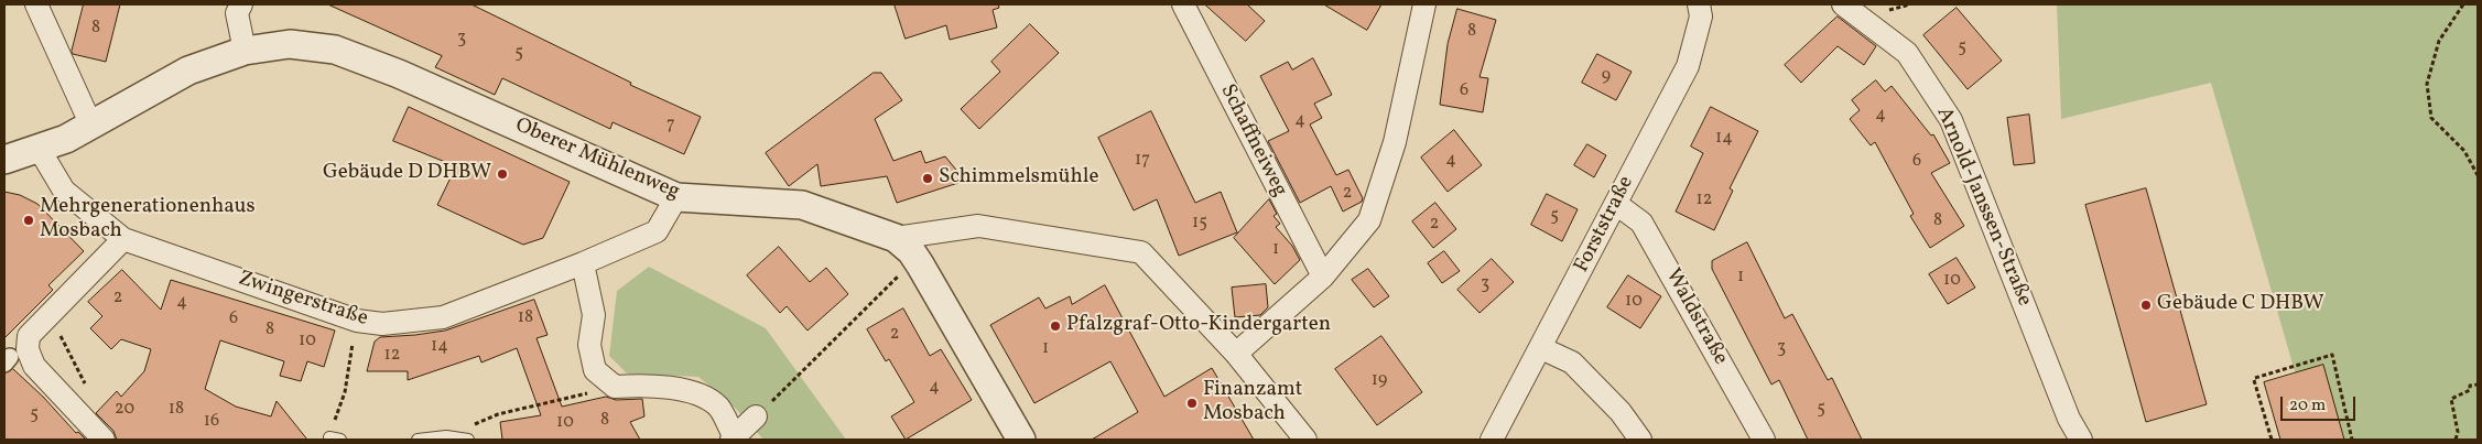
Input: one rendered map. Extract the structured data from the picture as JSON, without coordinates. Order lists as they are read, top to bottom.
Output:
{
  "streets": {
    "street": [
      "Schaffneiweg",
      "Oberer Mühlenweg",
      "Arnold-Janssen-Straße",
      "Forststraße",
      "Zwingerstraße",
      "Waldstraße"
    ]
  },
  "crossings": [
    ["Oberer Mühlenweg", "Zwingerstraße"],
    ["Forststraße", "Waldstraße"]
  ],
  "places": [
    "Gebäude D DHBW",
    "Schimmelsmühle",
    "Mehrgenerationenhaus Mosbach",
    "Gebäude C DHBW",
    "Pfalzgraf-Otto-Kindergarten",
    "Finanzamt Mosbach"
  ],
  "house_numbers": [
    "8",
    "8",
    "3",
    "5",
    "5",
    "9",
    "6",
    "4",
    "4",
    "7",
    "14",
    "17",
    "4",
    "6",
    "2",
    "12",
    "5",
    "8",
    "15",
    "2",
    "1",
    "1",
    "10",
    "3",
    "2",
    "10",
    "4",
    "18",
    "6",
    "8",
    "2",
    "10",
    "14",
    "1",
    "3",
    "12",
    "19",
    "4",
    "20",
    "18",
    "5",
    "5",
    "8",
    "16",
    "10"
  ],
  "scale_bar": "20 m"
}
